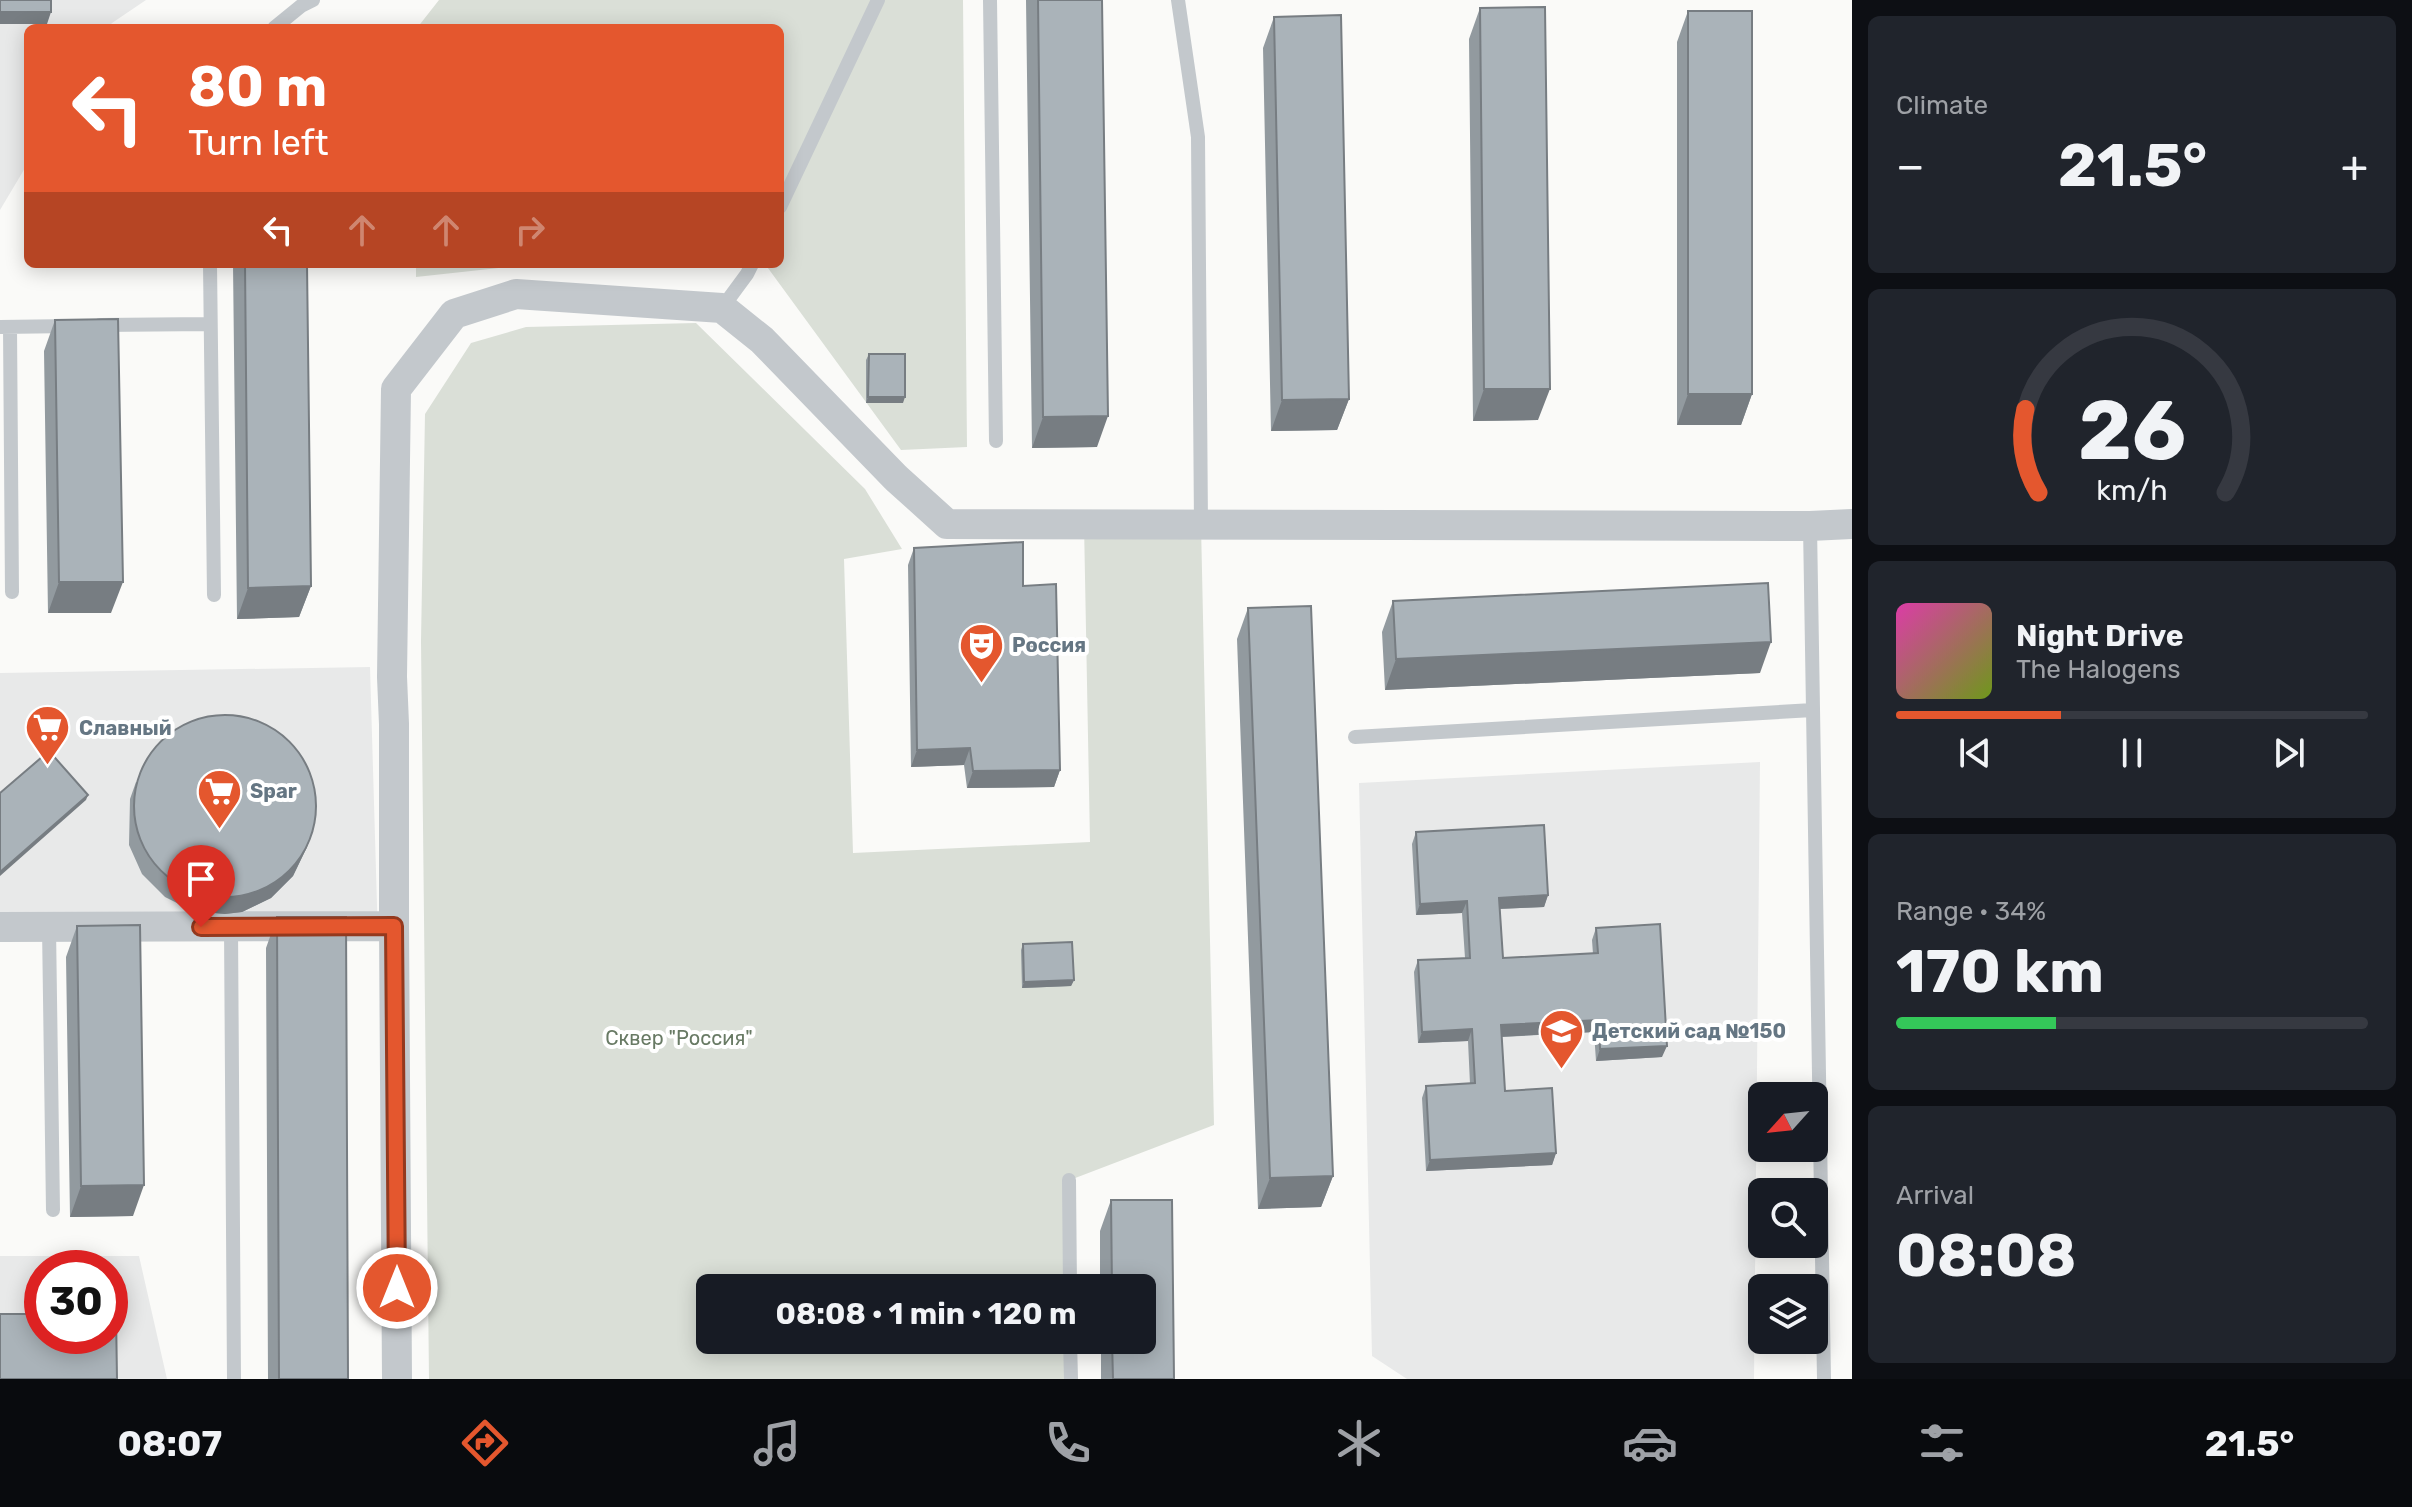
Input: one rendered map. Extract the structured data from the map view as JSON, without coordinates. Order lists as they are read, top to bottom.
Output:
{
  "parks": ["Сквер \"Россия\""],
  "places": {
    "theatre": ["Россия"],
    "supermarket": ["Славный", "Spar"],
    "school or university": ["Детский сад №150"]
  },
  "north": "bottom left",
  "page": {
    "tile": [
      "Climate",
      ["Range · 34%", "170 km"],
      ["Arrival", "08:08"]
    ],
    "turn": ["80 m", "Turn left"],
    "heat": ["−", "21.5°", "+"],
    "song": ["Night Drive", "The Halogens"],
    "limit": "30",
    "trip": "08:08 · 1 min · 120 m",
    "tabs": ["08:07", "21.5°"],
    "gauge": ["26", "km/h"]
  }
}
